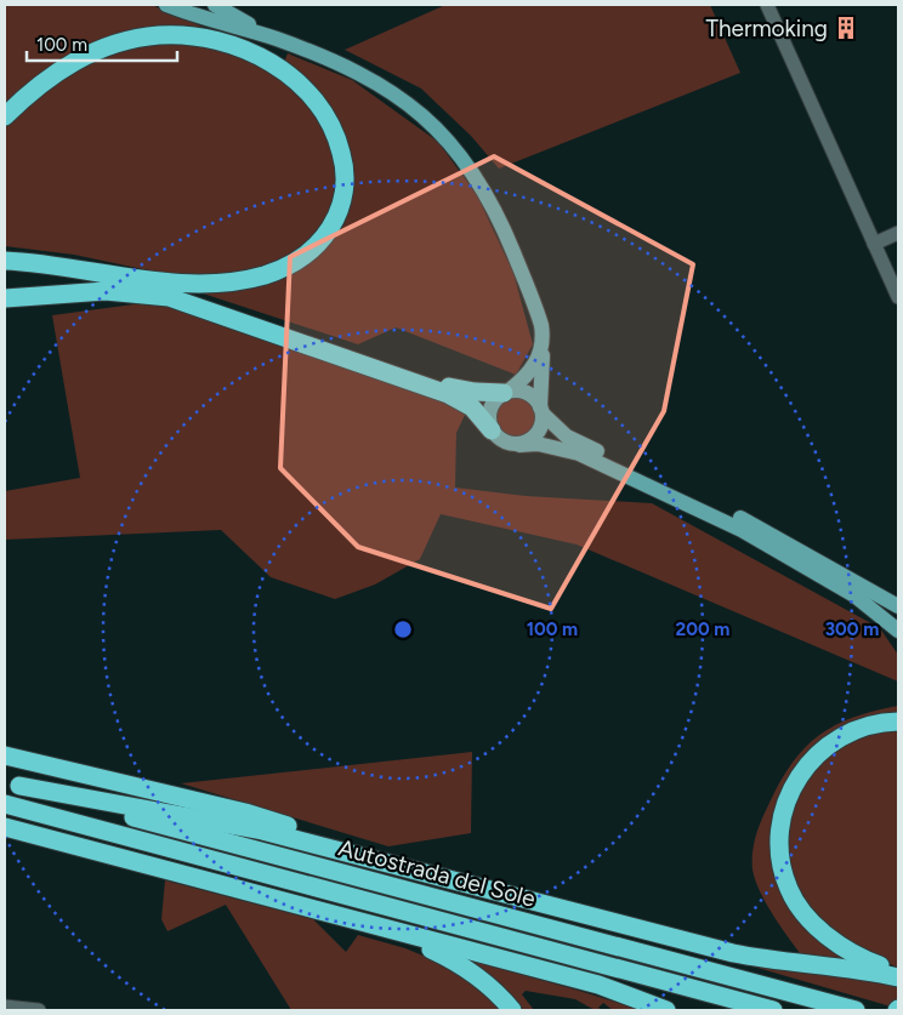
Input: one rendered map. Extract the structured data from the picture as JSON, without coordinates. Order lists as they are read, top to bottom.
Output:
{
  "streets": {
    "highway": ["Autostrada del Sole"]
  },
  "places": {
    "building": ["Thermoking"]
  },
  "scale_bar": "100 m",
  "rings": ["100 m", "200 m", "300 m"]
}
